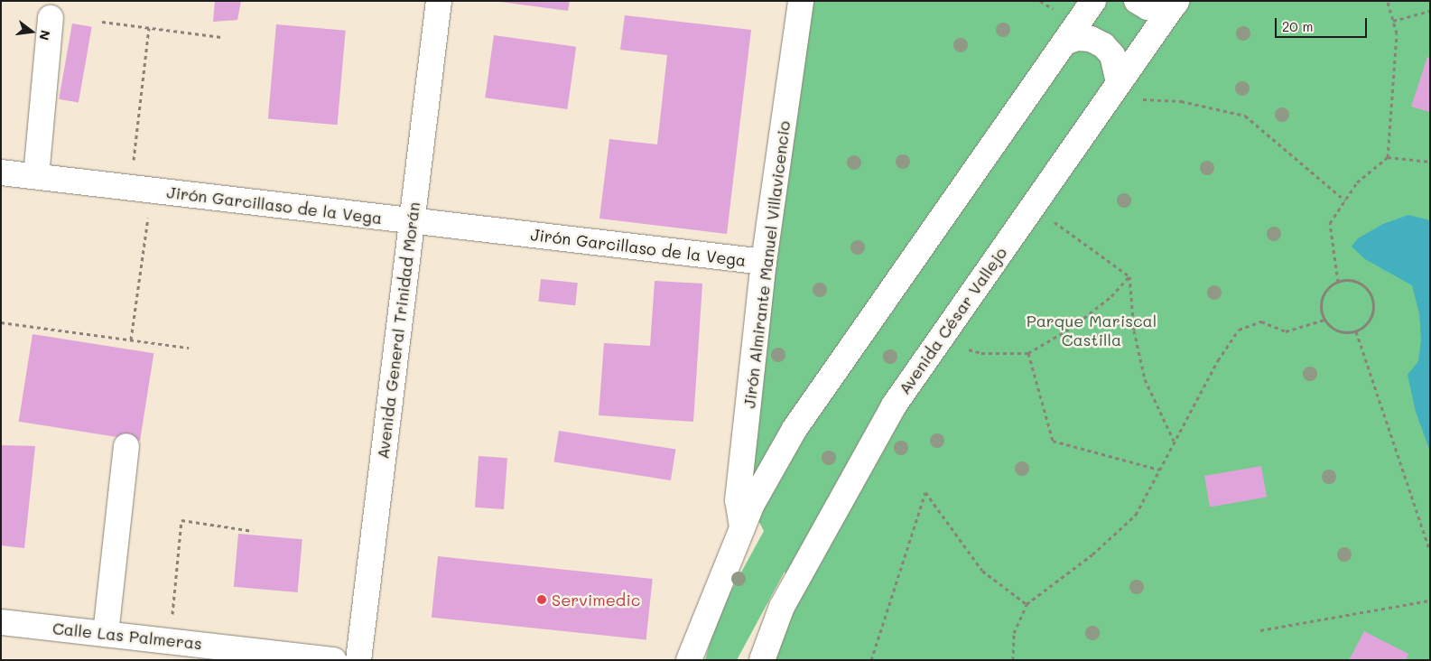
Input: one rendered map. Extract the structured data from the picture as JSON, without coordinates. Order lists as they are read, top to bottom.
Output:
{
  "streets": {
    "street": [
      "Jirón Garcillaso de la Vega",
      "Jirón Almirante Manuel Villavicencio",
      "Avenida César Vallejo",
      "Avenida General Trinidad Morán",
      "Calle Las Palmeras"
    ]
  },
  "crossings": [
    ["Jirón Garcillaso de la Vega", "Jirón Almirante Manuel Villavicencio"],
    ["Jirón Garcillaso de la Vega", "Avenida General Trinidad Morán"]
  ],
  "parks": ["Parque Mariscal Castilla"],
  "places": ["Servimedic"],
  "scale_bar": "20 m",
  "north": "right"
}
